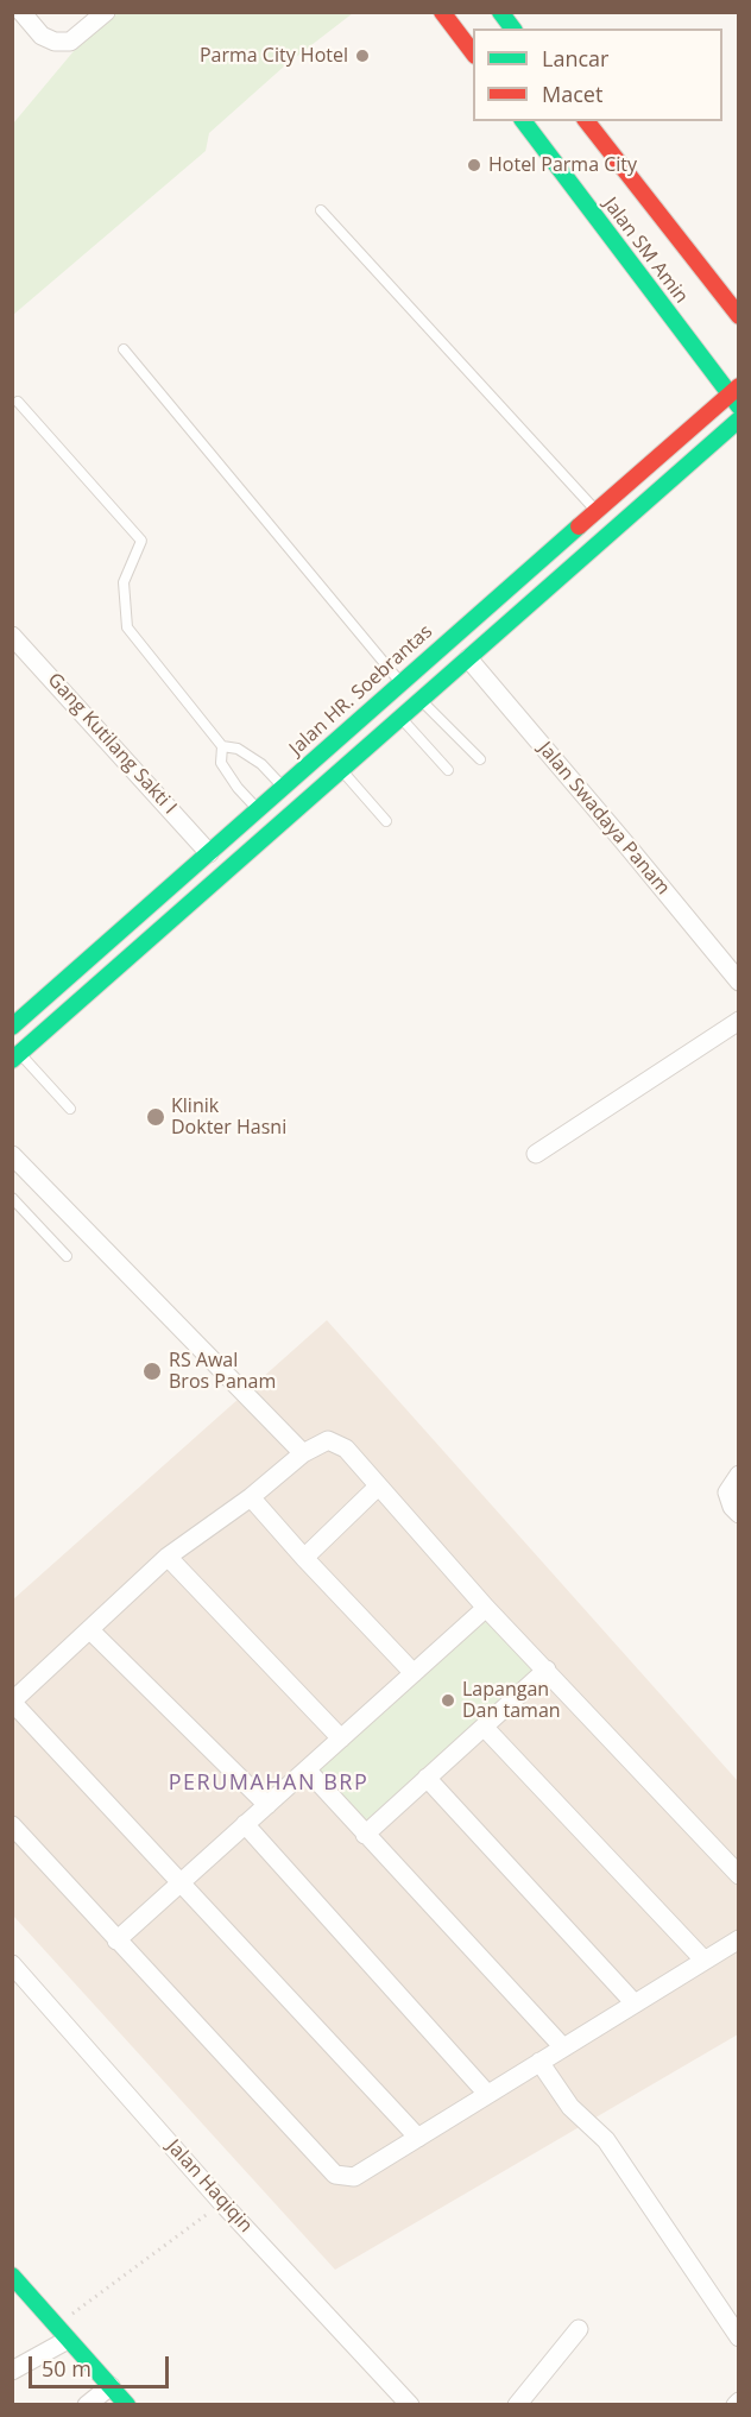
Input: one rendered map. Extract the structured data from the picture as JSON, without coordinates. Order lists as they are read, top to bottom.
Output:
{
  "streets": {
    "main road": ["Jalan SM Amin", "Jalan HR. Soebrantas"],
    "street": ["Gang Kutilang Sakti I", "Jalan Swadaya Panam", "Jalan Haqiqin"]
  },
  "crossings": [
    ["Jalan SM Amin", "Jalan HR. Soebrantas"],
    ["Jalan HR. Soebrantas", "Gang Kutilang Sakti I"]
  ],
  "districts": ["PERUMAHAN BRP"],
  "places": [
    "Parma City Hotel",
    "Hotel Parma City",
    "Klinik Dokter Hasni",
    "RS Awal Bros Panam",
    "Lapangan Dan taman"
  ],
  "legend": ["Lancar", "Macet"],
  "scale_bar": "50 m"
}
